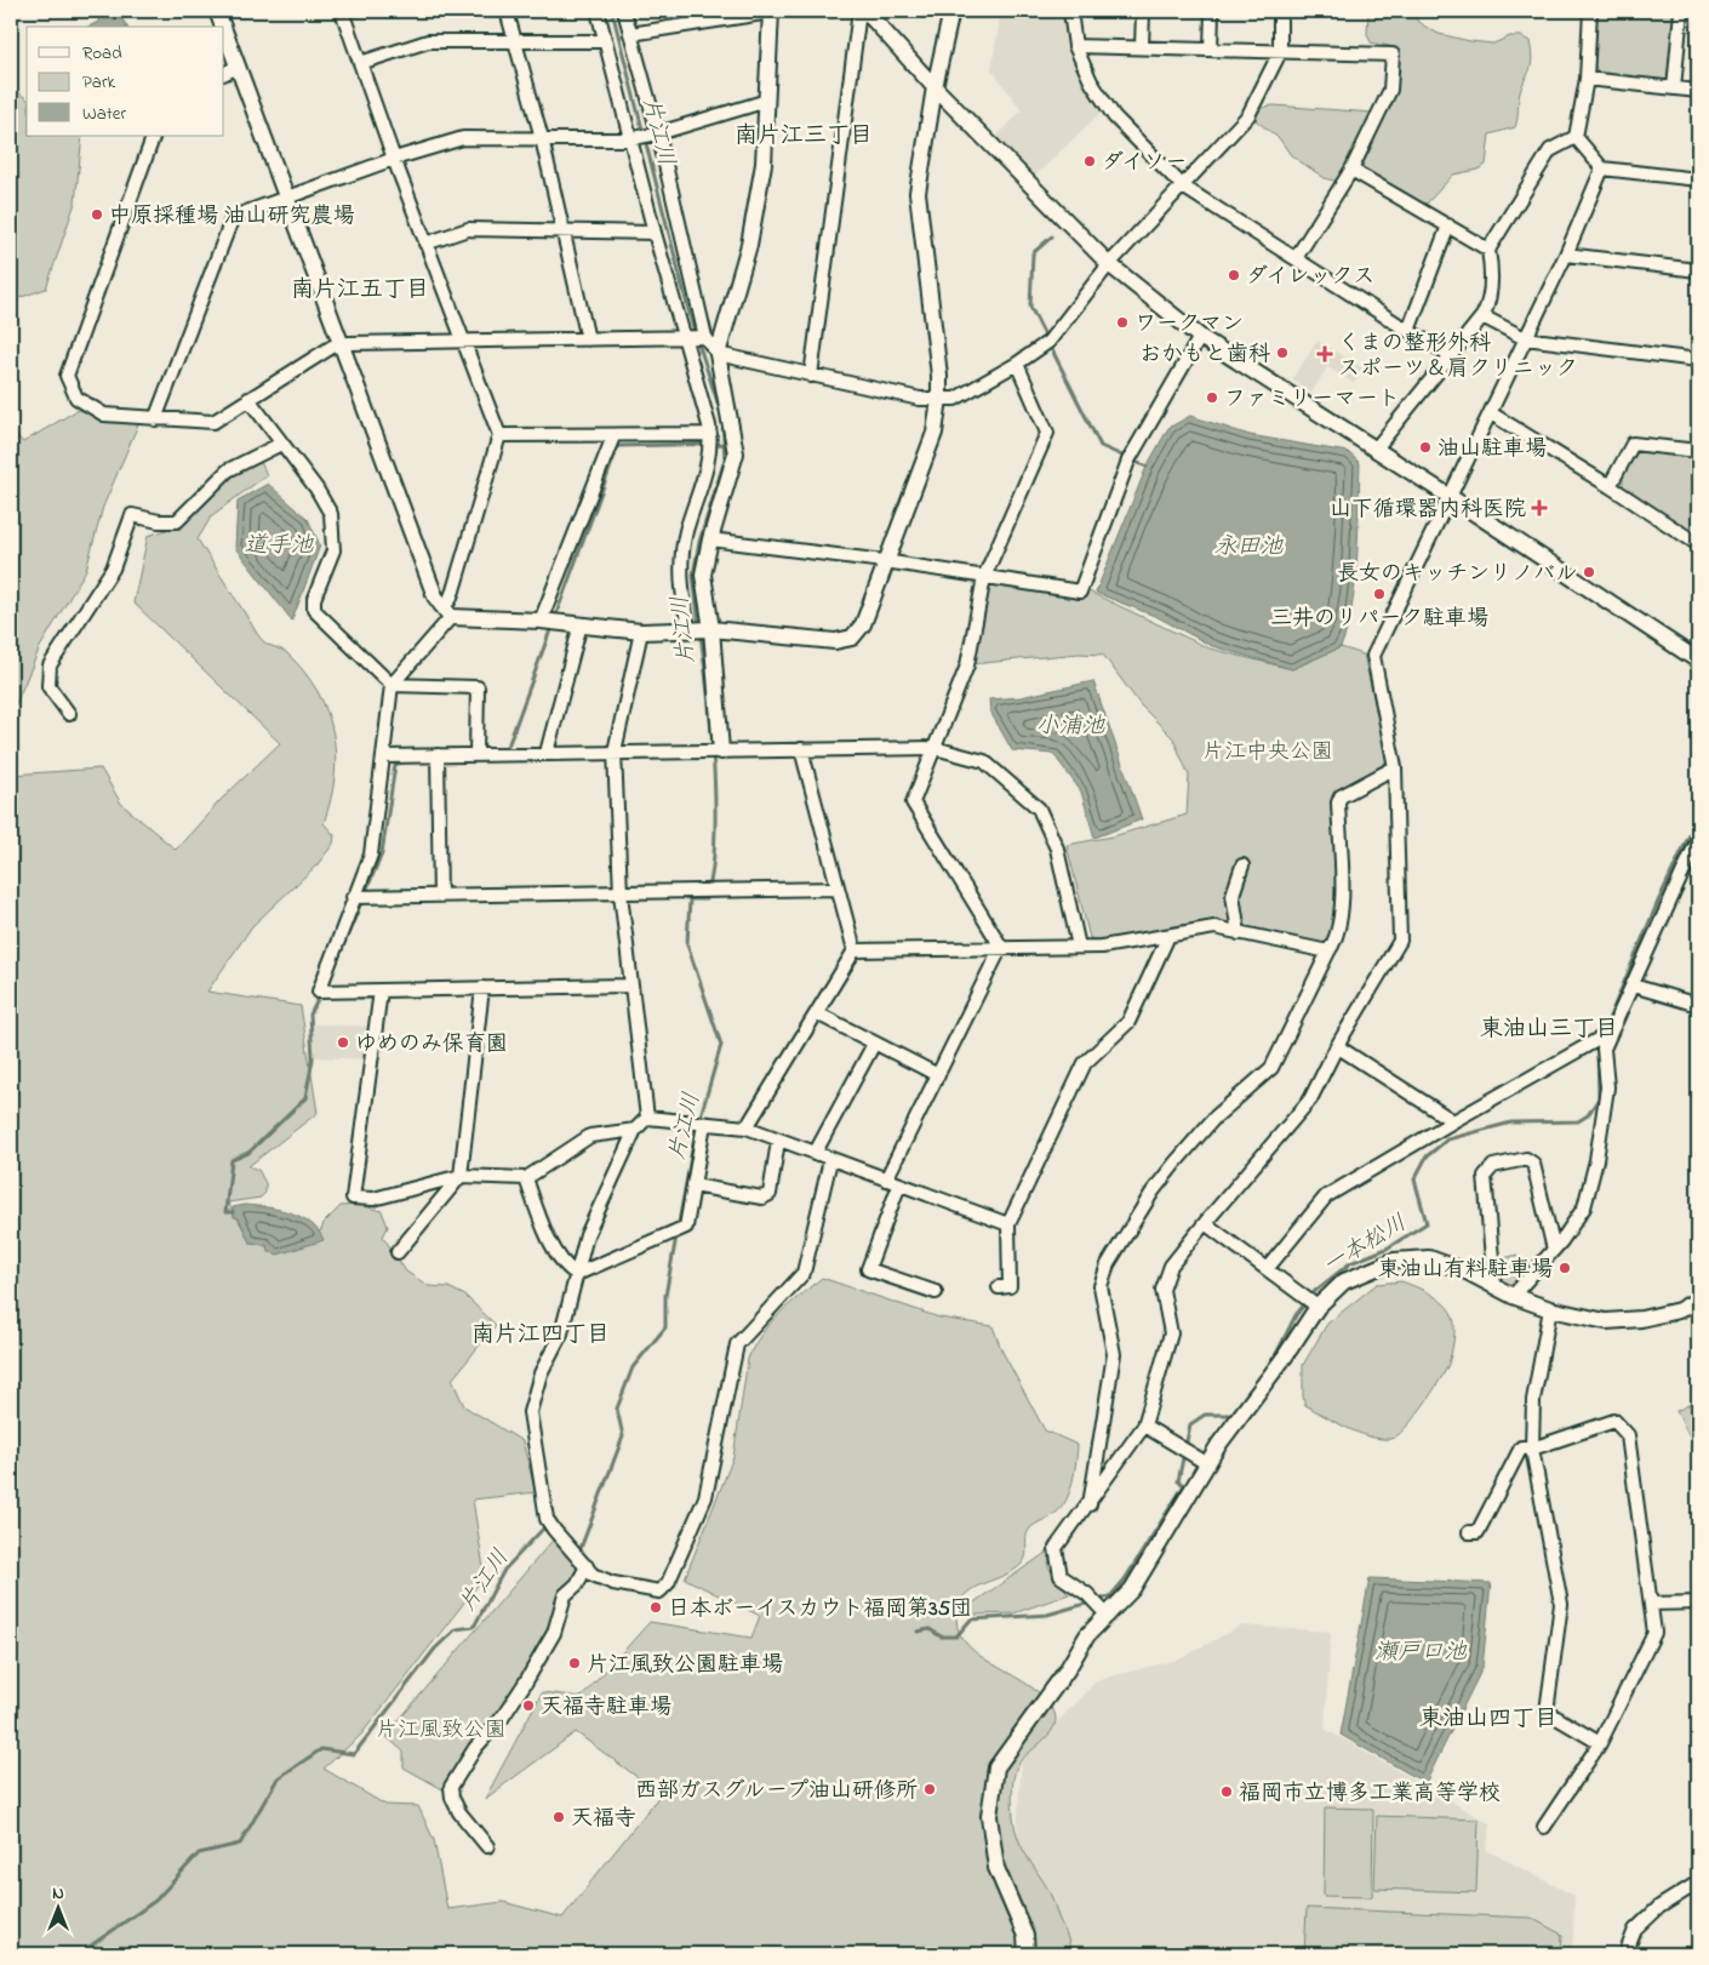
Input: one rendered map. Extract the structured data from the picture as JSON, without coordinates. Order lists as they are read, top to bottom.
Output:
{
  "districts": [
    "南片江三丁目",
    "南片江五丁目",
    "東油山三丁目",
    "南片江四丁目",
    "東油山四丁目"
  ],
  "water": [
    "片江川",
    "道手池",
    "永田池",
    "小浦池",
    "一本松川",
    "瀬戸口池"
  ],
  "parks": ["片江中央公園", "片江風致公園"],
  "places": {
    "other": [
      "ダイソー",
      "中原採種場 油山研究農場",
      "ダイレックス",
      "ワークマン",
      "おかもと歯科",
      "ファミリーマート",
      "油山駐車場",
      "長女のキッチンリノバル",
      "三井のリパーク駐車場",
      "ゆめのみ保育園",
      "東油山有料駐車場",
      "日本ボーイスカウト福岡第35団",
      "片江風致公園駐車場",
      "天福寺駐車場",
      "西部ガスグループ油山研修所",
      "福岡市立博多工業高等学校",
      "天福寺"
    ],
    "health": ["くまの整形外科 スポーツ＆肩クリニック", "山下循環器内科医院"]
  },
  "legend": ["Road", "Park", "Water"],
  "north": "top"
}
